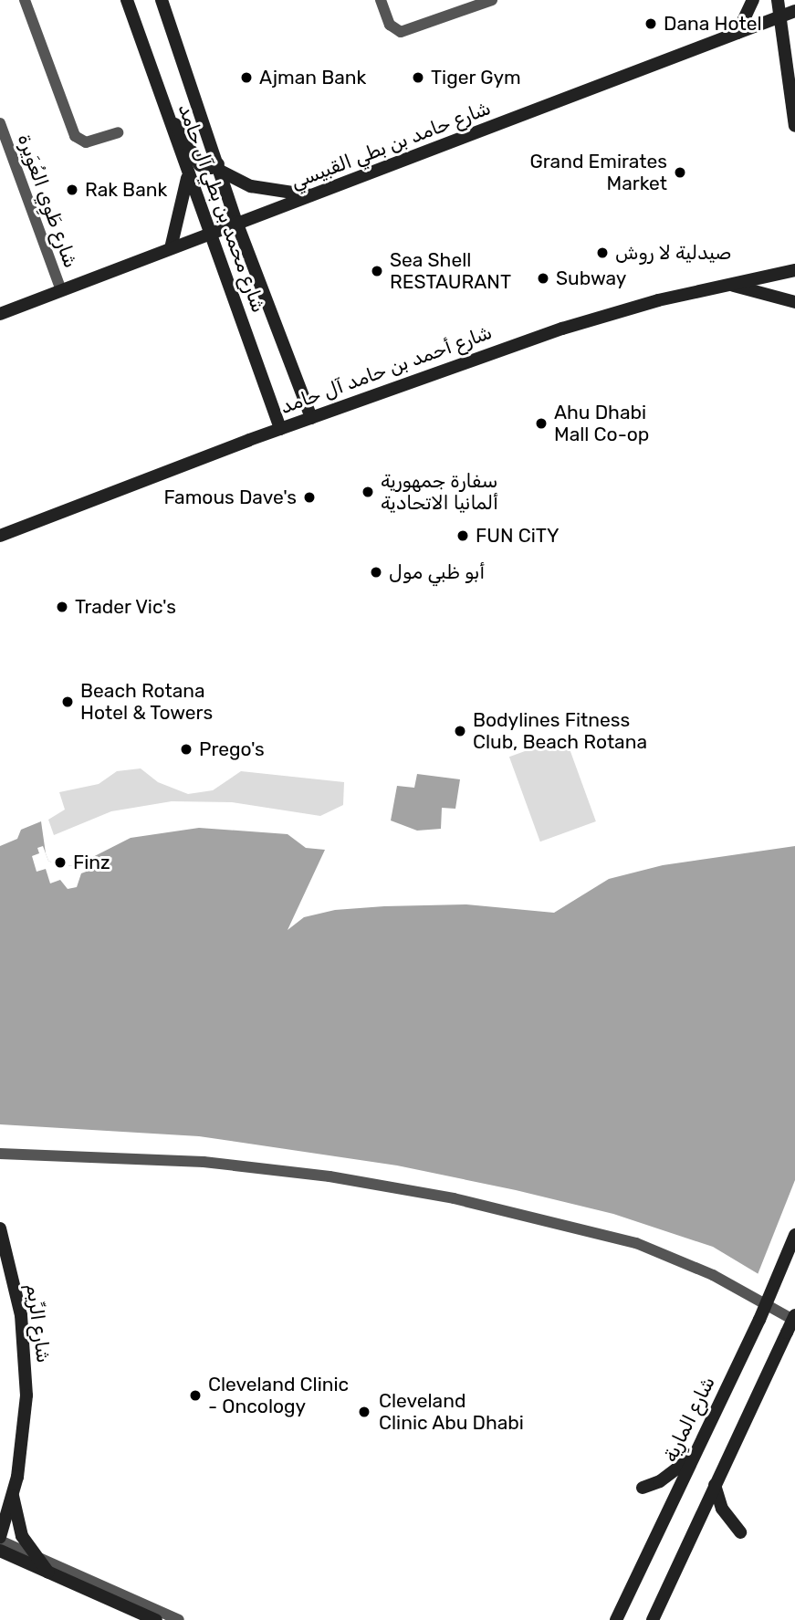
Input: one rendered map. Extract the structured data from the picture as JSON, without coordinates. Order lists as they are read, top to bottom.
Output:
{
  "streets": {
    "main road": [
      "شارع حامد بن بطي القبيسي",
      "شارع محمد بن بطي آل حامد",
      "شارع أحمد بن حامد آل حامد",
      "شارع الرِّيم",
      "شارع المارِية"
    ],
    "street": ["شارع طَوِي العُوَيرة"]
  },
  "crossings": [
    ["شارع حامد بن بطي القبيسي", "شارع طَوِي العُوَيرة"],
    ["شارع حامد بن بطي القبيسي", "شارع محمد بن بطي آل حامد"],
    ["شارع محمد بن بطي آل حامد", "شارع أحمد بن حامد آل حامد"]
  ],
  "places": [
    "Dana Hotel",
    "Ajman Bank",
    "Tiger Gym",
    "Grand Emirates Market",
    "Rak Bank",
    "صيدلية لا روش",
    "Sea Shell RESTAURANT",
    "Subway",
    "Ahu Dhabi Mall Co-op",
    "سفارة جمهورية ألمانيا الاتحادية",
    "Famous Dave's",
    "FUN CiTY",
    "أبو ظبي مول",
    "Trader Vic's",
    "Beach Rotana Hotel & Towers",
    "Bodylines Fitness Club, Beach Rotana",
    "Prego's",
    "Finz",
    "Cleveland Clinic - Oncology",
    "Cleveland Clinic Abu Dhabi"
  ]
}
